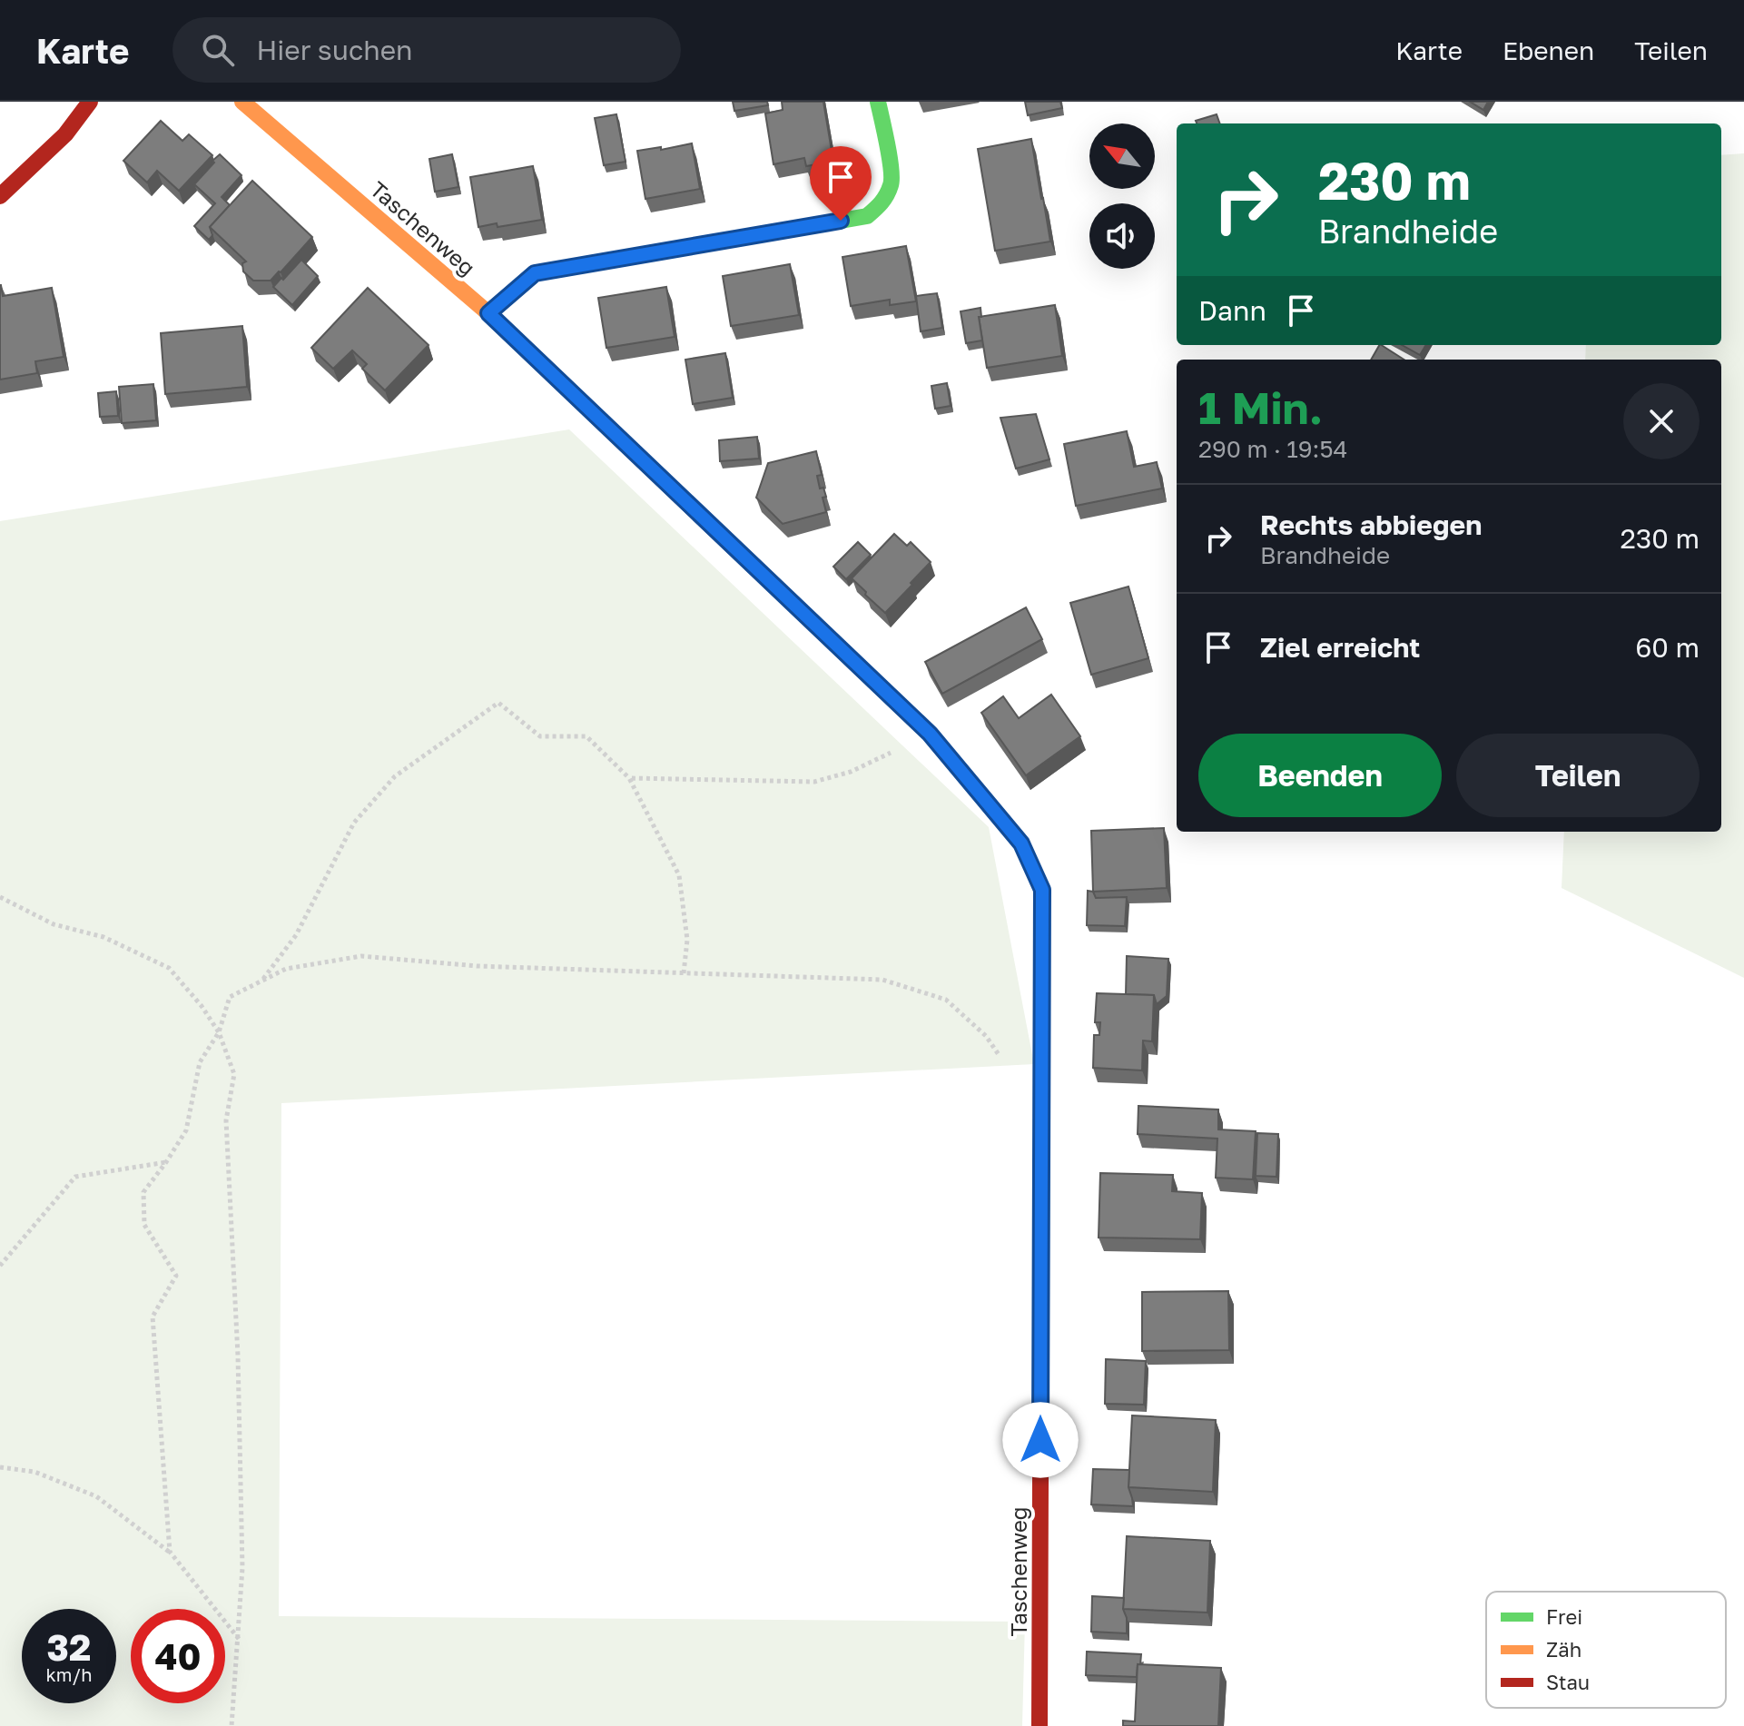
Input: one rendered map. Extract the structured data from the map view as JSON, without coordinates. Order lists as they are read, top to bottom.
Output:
{
  "streets": {
    "street": ["Taschenweg"]
  },
  "legend": ["Frei", "Zäh", "Stau"],
  "north": "top left",
  "page": {
    "header": "Karte",
    "search": "Hier suchen",
    "nav": ["Karte", "Ebenen", "Teilen"],
    "turn": ["230 m", "Brandheide"],
    "then": "Dann",
    "heading": ["1 Min.", "290 m · 19:54"],
    "list": [
      {
        "name": "Rechts abbiegen",
        "note": "Brandheide",
        "value": "230 m"
      },
      {
        "name": "Ziel erreicht",
        "value": "60 m"
      }
    ],
    "buttons": ["Beenden", "Teilen"],
    "speed": "32 km/h",
    "limit": "40"
  }
}
